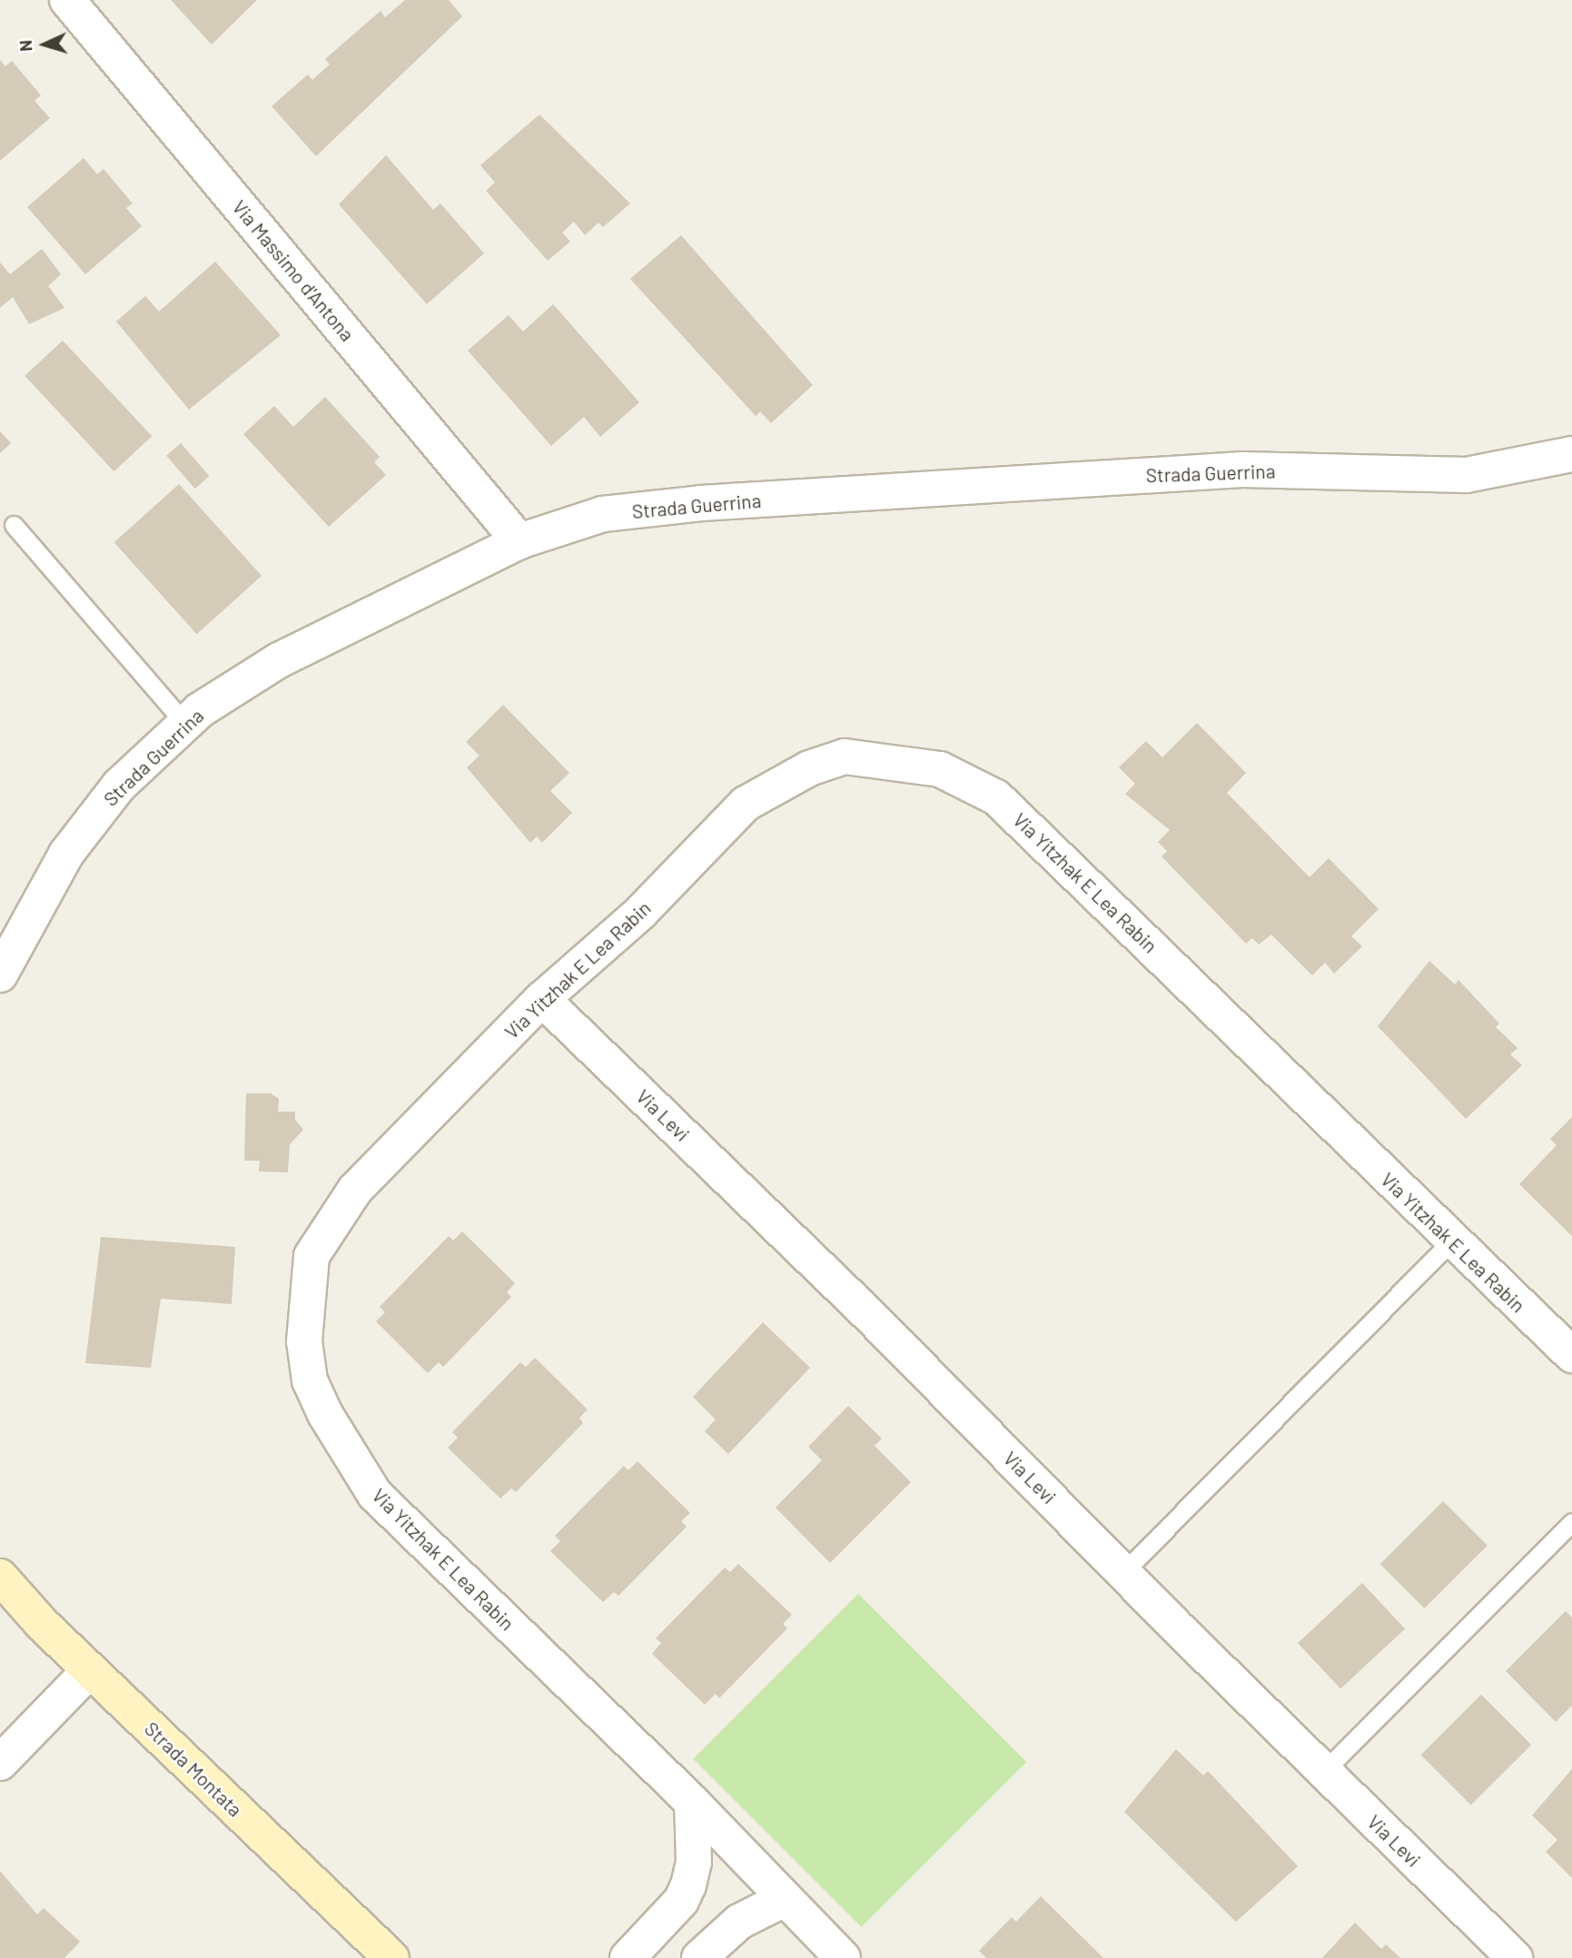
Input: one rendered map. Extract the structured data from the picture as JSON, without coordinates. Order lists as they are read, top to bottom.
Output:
{
  "streets": {
    "street": [
      "Via Massimo d'Antona",
      "Strada Guerrina",
      "Via Yitzhak E Lea Rabin",
      "Via Levi",
      "Strada Montata"
    ]
  },
  "crossings": [
    ["Via Massimo d'Antona", "Strada Guerrina"],
    ["Via Yitzhak E Lea Rabin", "Via Levi"]
  ],
  "north": "left"
}
